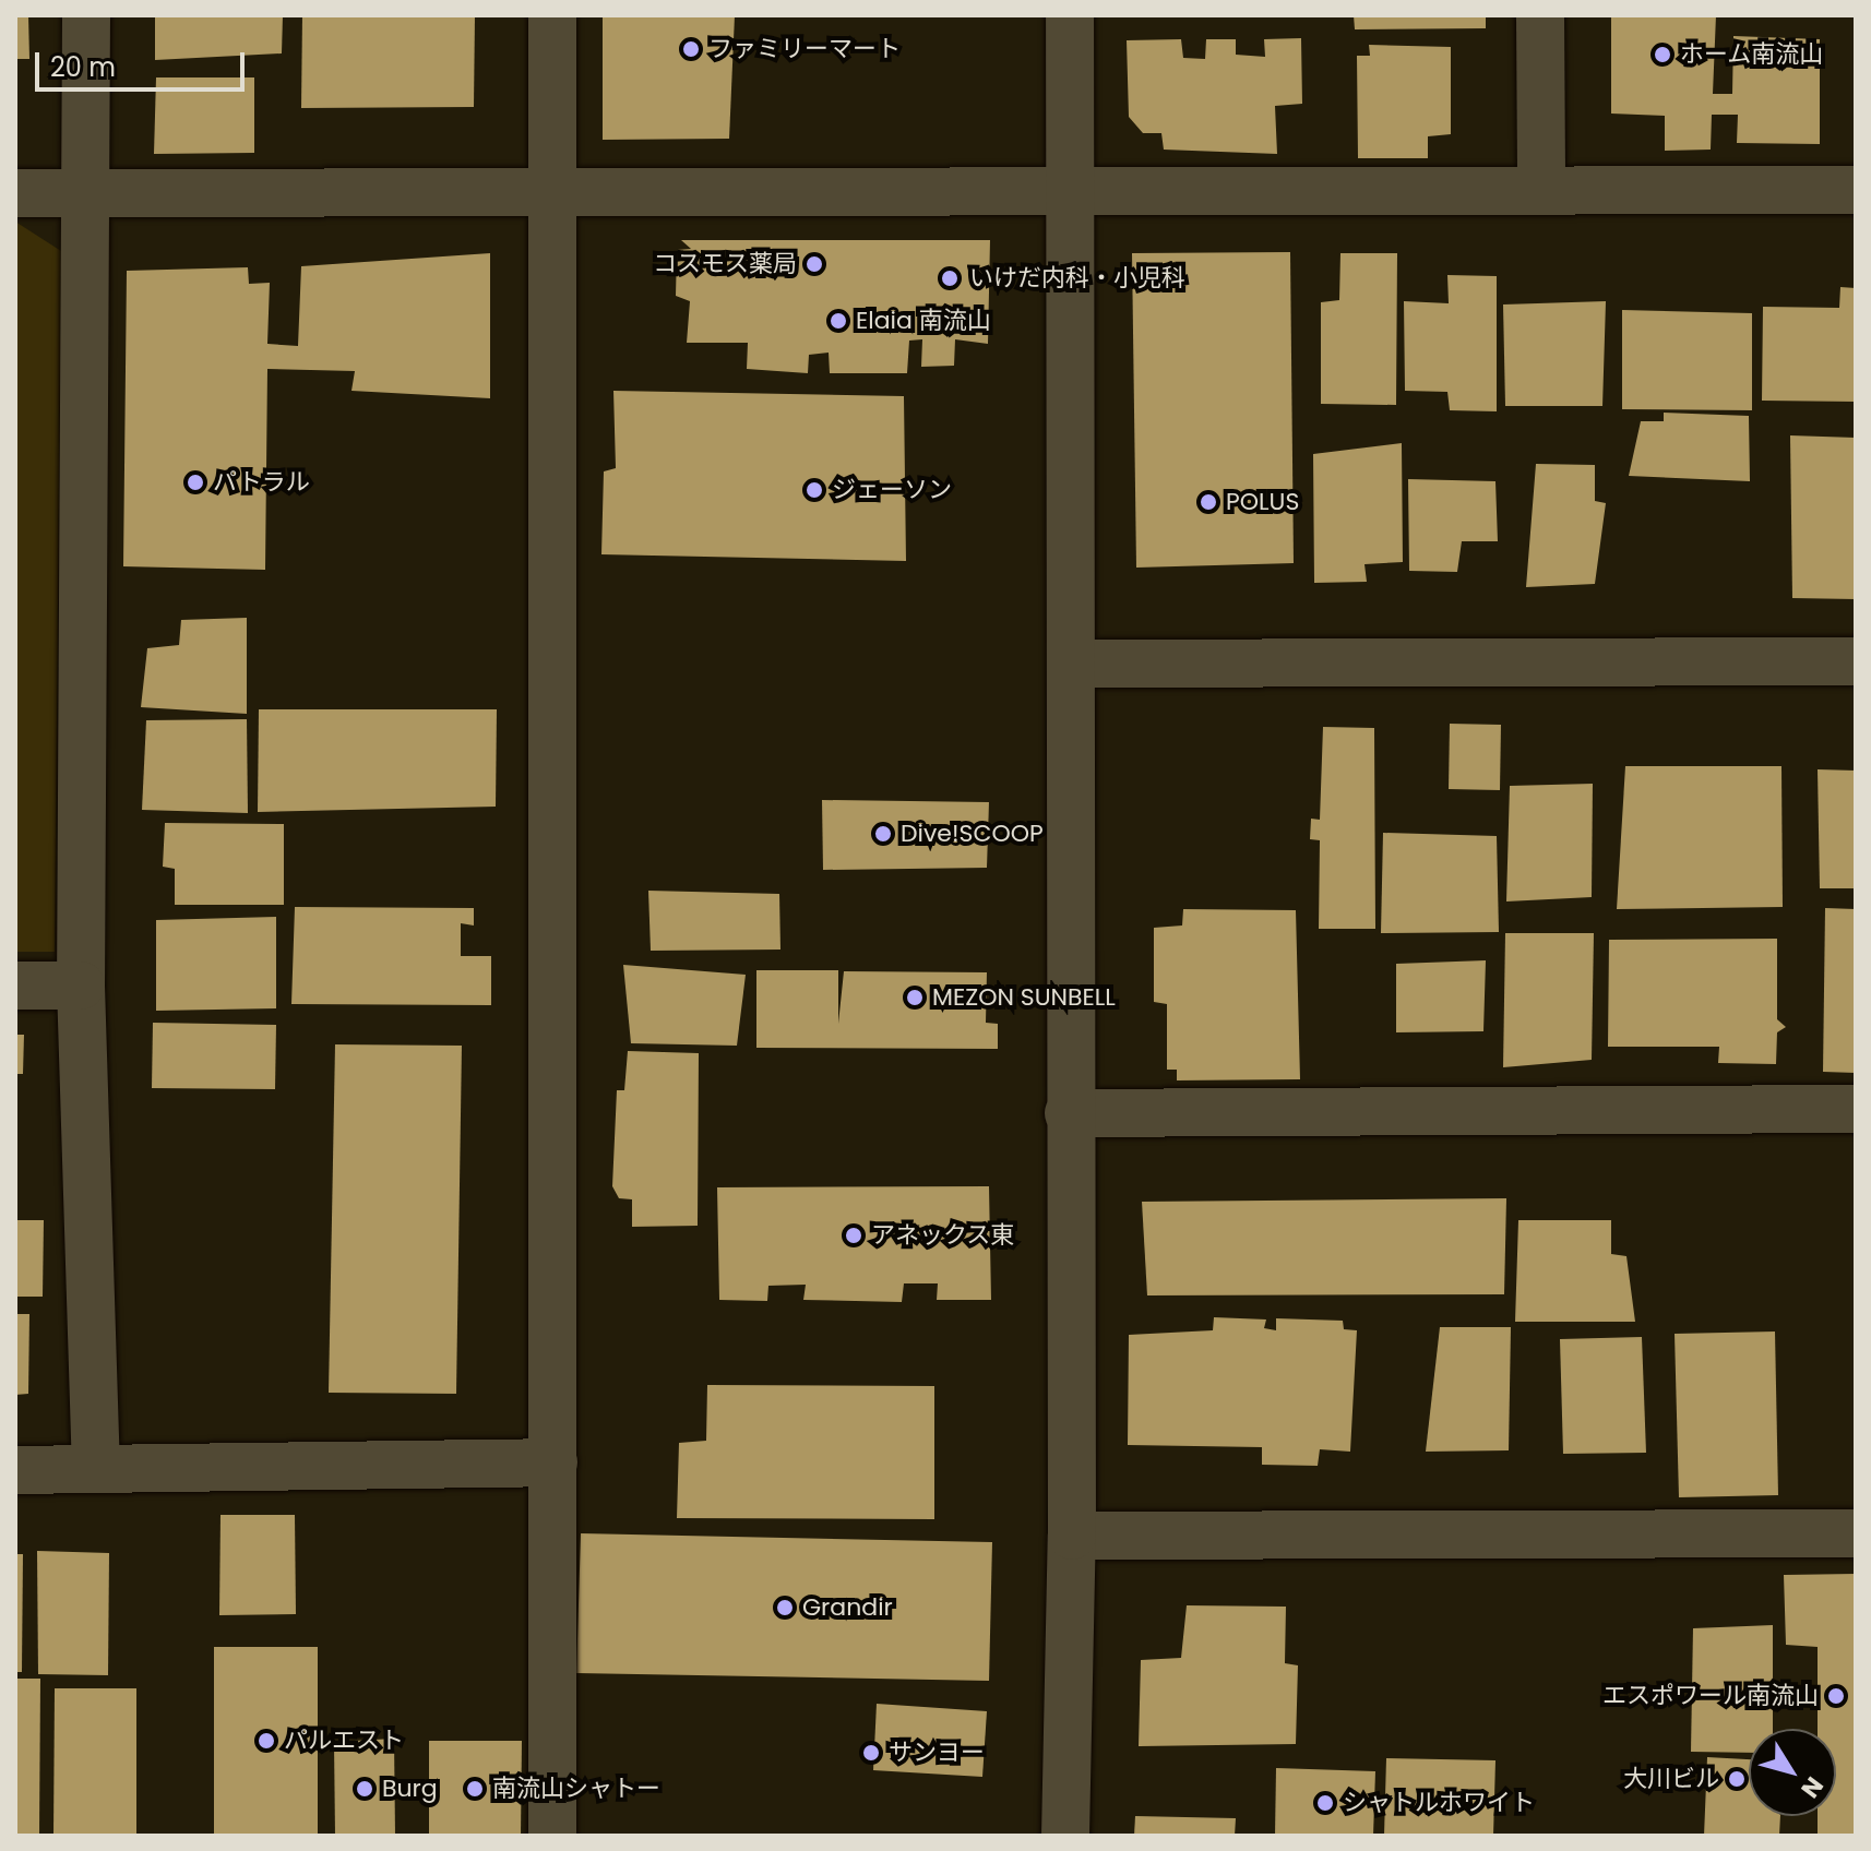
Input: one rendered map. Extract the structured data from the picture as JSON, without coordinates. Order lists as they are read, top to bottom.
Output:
{
  "places": [
    "ファミリーマート",
    "ホーム南流山",
    "コスモス薬局",
    "いけだ内科・小児科",
    "Elaia 南流山",
    "パトラル",
    "ジェーソン",
    "POLUS",
    "Dive!SCOOP",
    "MEZON SUNBELL",
    "アネックス東",
    "Grandir",
    "エスポワール南流山",
    "パルエスト",
    "サンヨー",
    "大川ビル",
    "Burg",
    "南流山シャトー",
    "シャトルホワイト"
  ],
  "scale_bar": "20 m",
  "north": "bottom right"
}
